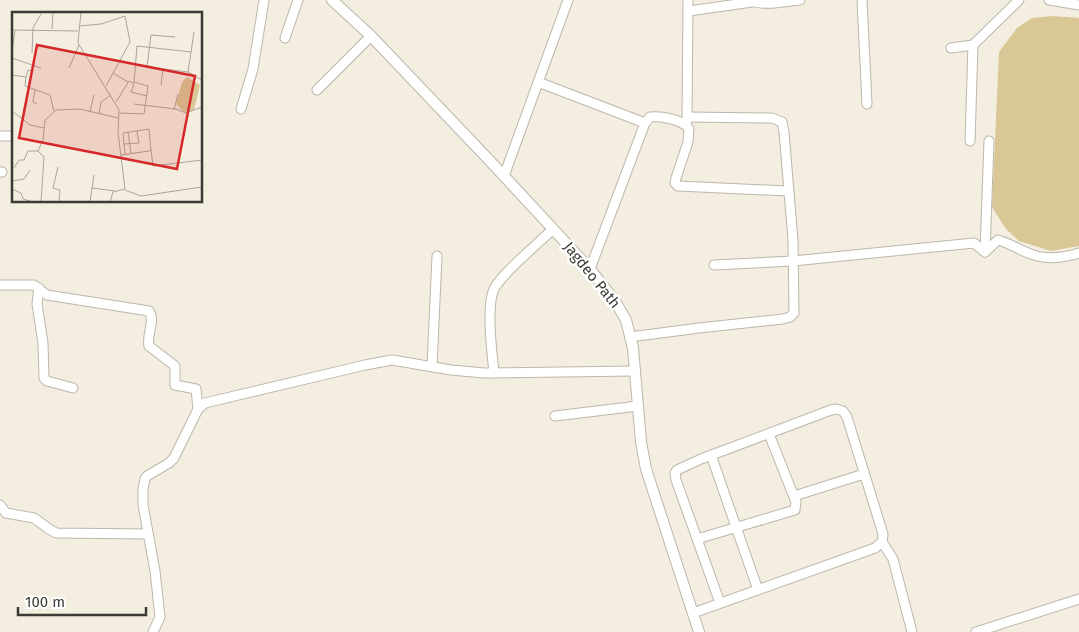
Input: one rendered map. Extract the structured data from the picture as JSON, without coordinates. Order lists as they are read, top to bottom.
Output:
{
  "streets": {
    "main road": ["Jagdeo Path"]
  },
  "scale_bar": "100 m"
}
